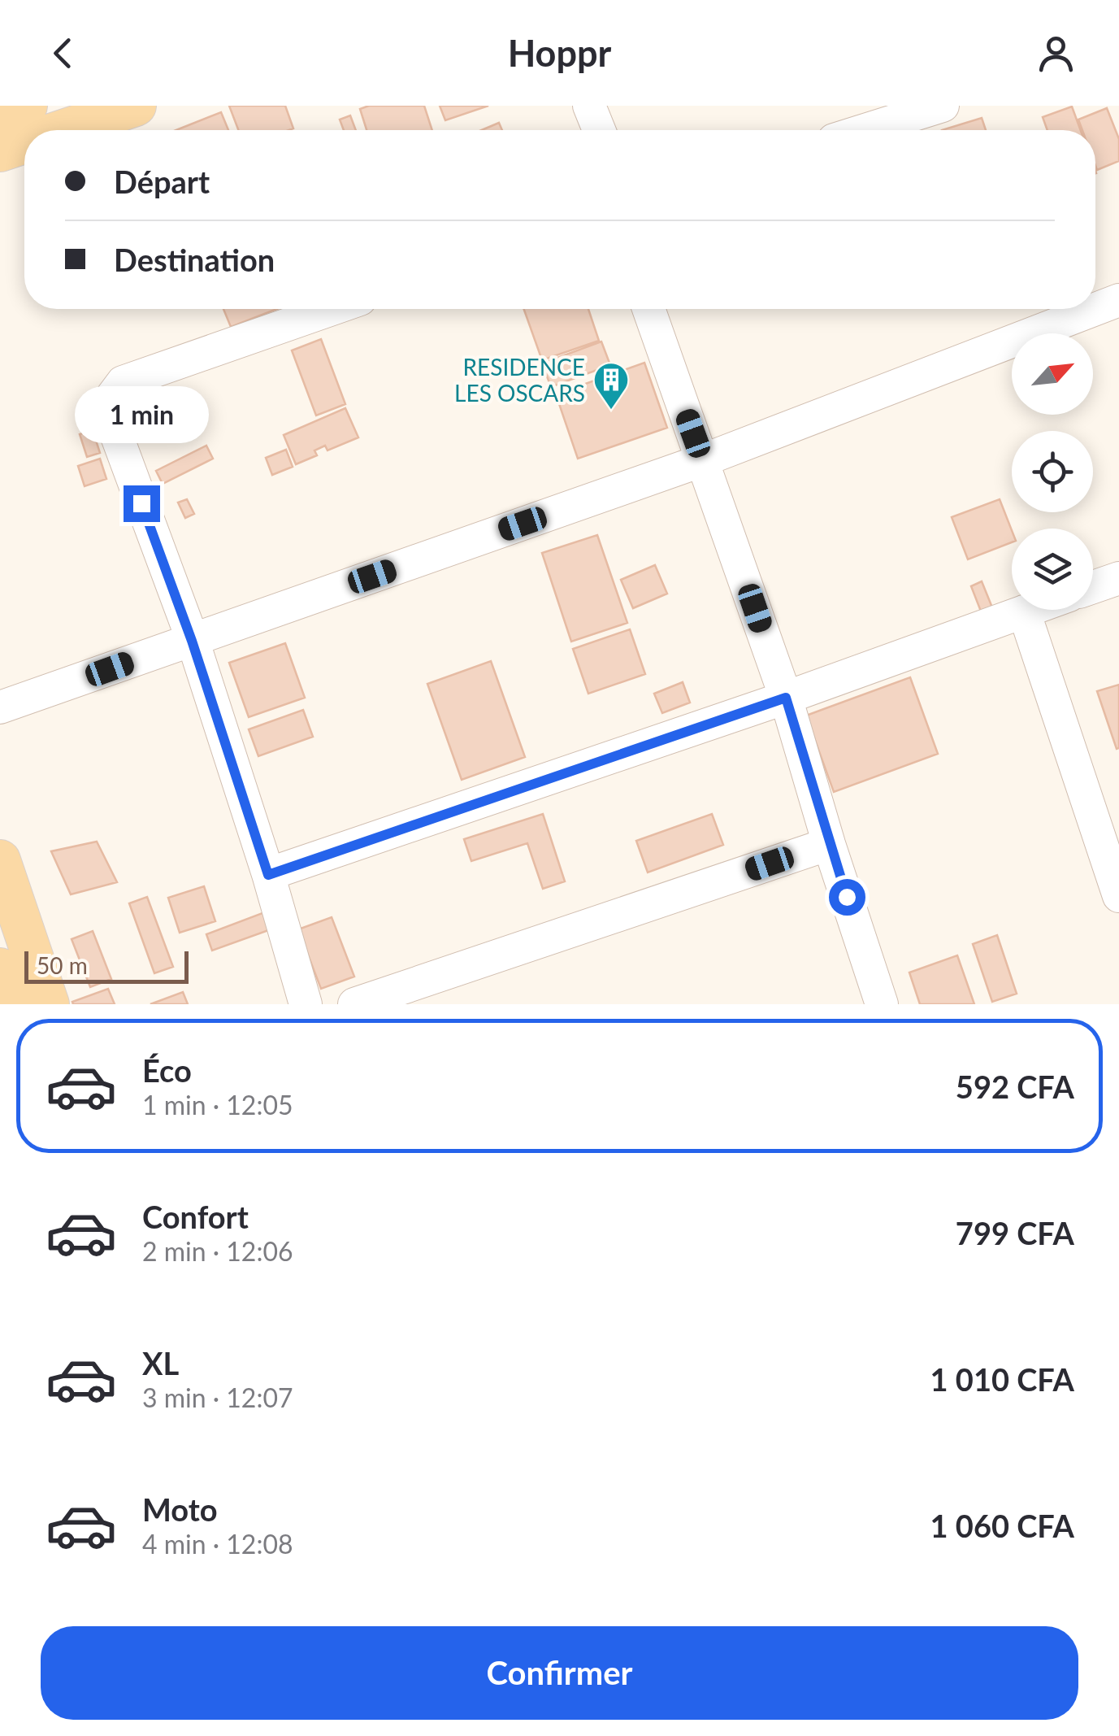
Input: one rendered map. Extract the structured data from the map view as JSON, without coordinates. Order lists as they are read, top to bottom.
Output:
{
  "places": {
    "building": ["RESIDENCE LES OSCARS"]
  },
  "scale_bar": "50 m",
  "north": "top right",
  "page": {
    "header": "Hoppr",
    "banner": ["Départ", "Destination"],
    "bubble": "1 min",
    "scale": "50 m",
    "list": [
      {
        "name": "Éco",
        "note": "1 min · 12:05",
        "value": "592 CFA"
      },
      {
        "name": "Confort",
        "note": "2 min · 12:06",
        "value": "799 CFA"
      },
      {
        "name": "XL",
        "note": "3 min · 12:07",
        "value": "1 010 CFA"
      },
      {
        "name": "Moto",
        "note": "4 min · 12:08",
        "value": "1 060 CFA"
      }
    ],
    "buttons": "Confirmer"
  }
}
